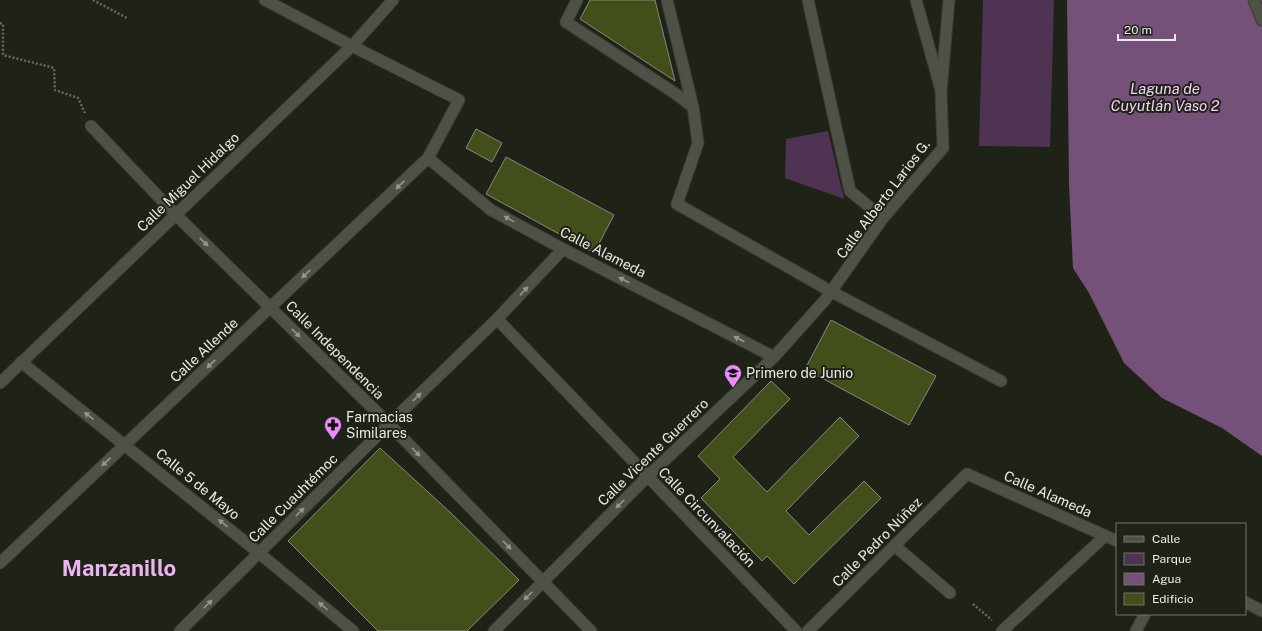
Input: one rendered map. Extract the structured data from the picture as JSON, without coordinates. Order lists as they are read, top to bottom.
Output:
{
  "streets": {
    "street": [
      "Calle Miguel Hidalgo",
      "Calle Alberto Larios G.",
      "Calle Alameda",
      "Calle Allende",
      "Calle Independencia",
      "Calle Vicente Guerrero",
      "Calle 5 de Mayo",
      "Calle Cuauhtémoc",
      "Calle Circunvalación",
      "Calle Pedro Núñez"
    ]
  },
  "crossings": [
    ["Calle Miguel Hidalgo", "Calle Allende"],
    ["Calle Miguel Hidalgo", "Calle Independencia"],
    ["Calle Miguel Hidalgo", "Calle 5 de Mayo"],
    ["Calle Alberto Larios G.", "Calle Vicente Guerrero"],
    ["Calle Alameda", "Calle Allende"],
    ["Calle Alameda", "Calle Vicente Guerrero"],
    ["Calle Alameda", "Calle Cuauhtémoc"],
    ["Calle Alameda", "Calle Pedro Núñez"],
    ["Calle Allende", "Calle Independencia"],
    ["Calle Allende", "Calle 5 de Mayo"],
    ["Calle Independencia", "Calle Vicente Guerrero"],
    ["Calle Independencia", "Calle Cuauhtémoc"],
    ["Calle Vicente Guerrero", "Calle Circunvalación"],
    ["Calle 5 de Mayo", "Calle Cuauhtémoc"],
    ["Calle Cuauhtémoc", "Calle Circunvalación"]
  ],
  "one_way": [
    "Calle Alameda",
    "Calle Allende",
    "Calle Independencia",
    "Calle Vicente Guerrero",
    "Calle 5 de Mayo",
    "Calle Cuauhtémoc"
  ],
  "districts": ["Manzanillo"],
  "water": ["Laguna de Cuyutlán Vaso 2"],
  "places": {
    "school or university": ["Primero de Junio"],
    "pharmacy": ["Farmacias Similares"]
  },
  "legend": [
    "Calle",
    "Parque",
    "Agua",
    "Edificio"
  ],
  "scale_bar": "20 m"
}
